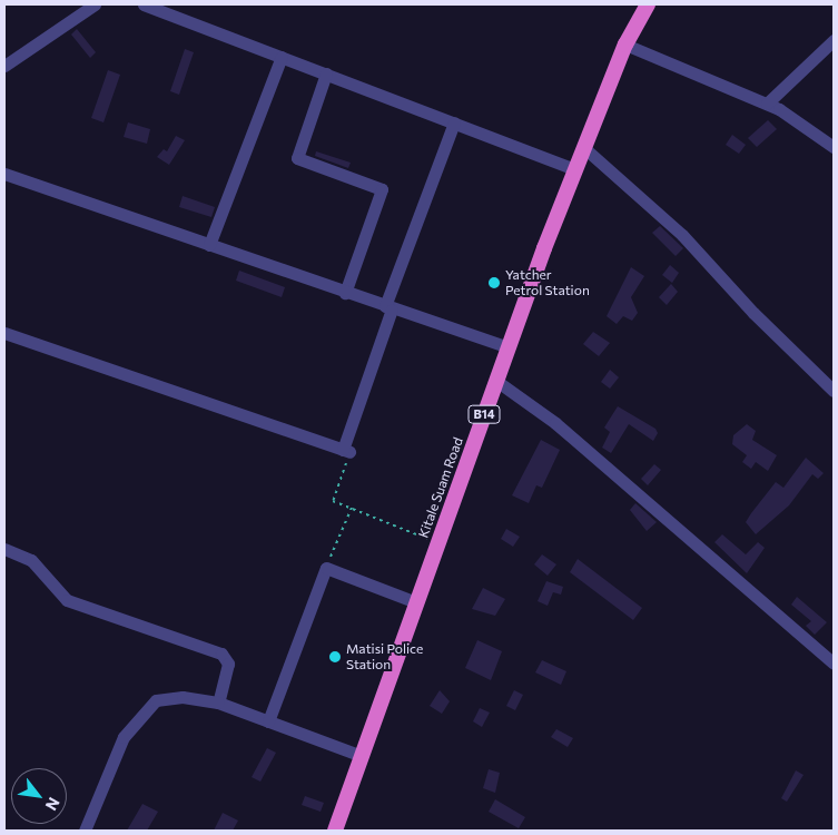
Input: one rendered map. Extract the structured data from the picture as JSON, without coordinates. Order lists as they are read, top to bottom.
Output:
{
  "streets": {
    "highway": ["B14", "Kitale Suam Road"]
  },
  "places": ["Yatcher Petrol Station", "Matisi Police Station"],
  "north": "bottom right"
}
